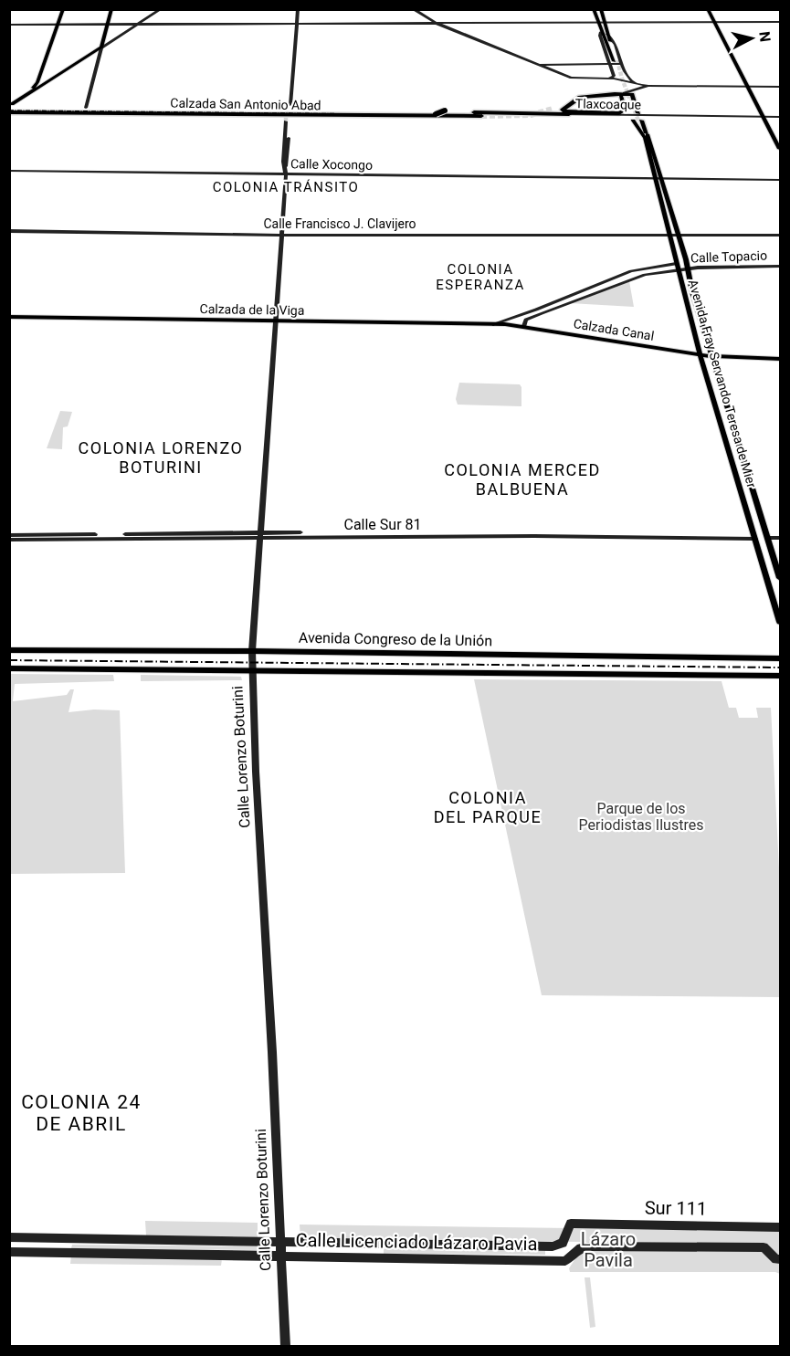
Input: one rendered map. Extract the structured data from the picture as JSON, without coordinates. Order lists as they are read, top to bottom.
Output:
{
  "streets": {
    "highway": ["Calzada San Antonio Abad", "Tlaxcoaque"],
    "main road": [
      "Calzada de la Viga",
      "Calzada Canal",
      "Avenida Fray Servando Teresa de Mier",
      "Avenida Congreso de la Unión"
    ],
    "street": [
      "Calle Xocongo",
      "Calle Francisco J. Clavijero",
      "Calle Topacio",
      "Calle Sur 81",
      "Calle Lorenzo Boturini",
      "Sur 111",
      "Calle Licenciado Lázaro Pavia"
    ]
  },
  "crossings": [
    ["Calzada San Antonio Abad", "Tlaxcoaque"],
    ["Calle Xocongo", "Avenida Fray Servando Teresa de Mier"],
    ["Calle Xocongo", "Calle Lorenzo Boturini"],
    ["Calle Francisco J. Clavijero", "Avenida Fray Servando Teresa de Mier"],
    ["Calle Francisco J. Clavijero", "Calle Lorenzo Boturini"],
    ["Calle Topacio", "Calzada de la Viga"],
    ["Calle Topacio", "Avenida Fray Servando Teresa de Mier"],
    ["Calzada de la Viga", "Calzada Canal"],
    ["Calzada de la Viga", "Avenida Fray Servando Teresa de Mier"],
    ["Calzada de la Viga", "Calle Lorenzo Boturini"],
    ["Calzada Canal", "Avenida Fray Servando Teresa de Mier"],
    ["Avenida Fray Servando Teresa de Mier", "Calle Sur 81"],
    ["Calle Sur 81", "Calle Lorenzo Boturini"],
    ["Avenida Congreso de la Unión", "Calle Lorenzo Boturini"],
    ["Calle Lorenzo Boturini", "Calle Licenciado Lázaro Pavia"],
    ["Sur 111", "Calle Licenciado Lázaro Pavia"]
  ],
  "districts": [
    "COLONIA TRÁNSITO",
    "COLONIA ESPERANZA",
    "COLONIA LORENZO BOTURINI",
    "COLONIA MERCED BALBUENA",
    "COLONIA DEL PARQUE",
    "COLONIA 24 DE ABRIL"
  ],
  "parks": ["Parque de los Periodistas Ilustres", "Lázaro Pavila"],
  "north": "right"
}
